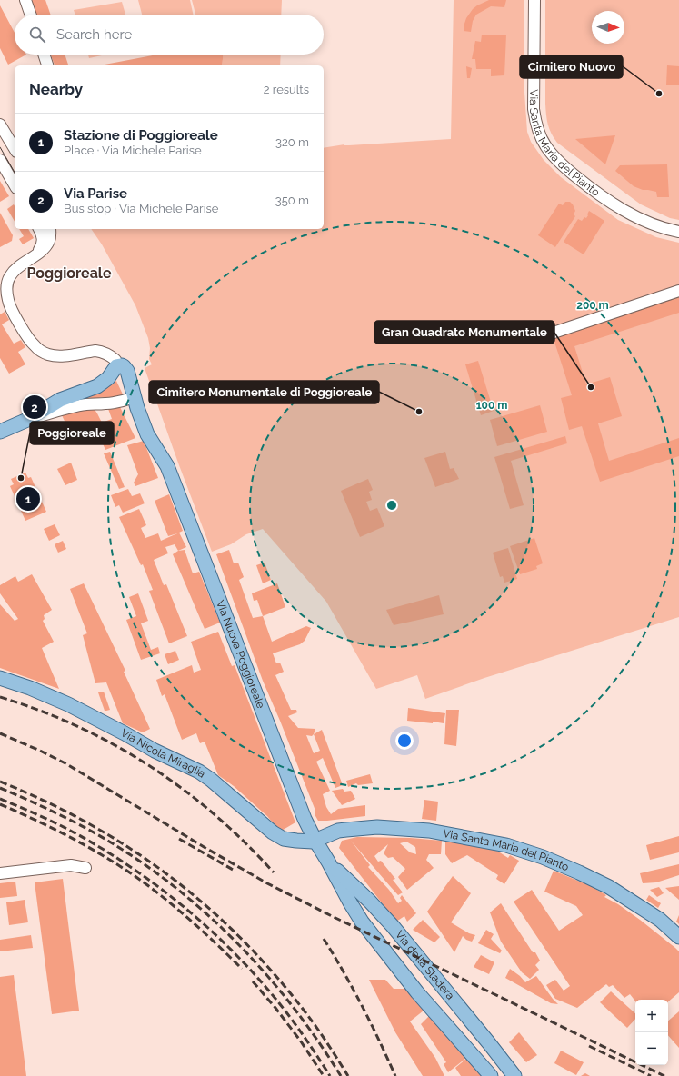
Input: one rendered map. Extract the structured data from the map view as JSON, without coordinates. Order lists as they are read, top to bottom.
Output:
{
  "streets": {
    "main road": [
      "Via Santa Maria del Pianto",
      "Via Nuova Poggioreale",
      "Via Nicola Miraglia",
      "Via della Stadera"
    ]
  },
  "crossings": [
    ["Via Santa Maria del Pianto", "Via Nuova Poggioreale"],
    ["Via Santa Maria del Pianto", "Via Nicola Miraglia"],
    ["Via Santa Maria del Pianto", "Via della Stadera"],
    ["Via Nuova Poggioreale", "Via Nicola Miraglia"],
    ["Via Nuova Poggioreale", "Via della Stadera"],
    ["Via Nicola Miraglia", "Via della Stadera"]
  ],
  "districts": ["Poggioreale"],
  "places": [
    "Cimitero Nuovo",
    "Gran Quadrato Monumentale",
    "Cimitero Monumentale di Poggioreale",
    "Poggioreale"
  ],
  "north": "right",
  "page": {
    "search": "Search here",
    "heading": ["Nearby", "2 results"],
    "list": [
      {
        "mark": "1",
        "name": "Stazione di Poggioreale",
        "note": "Place · Via Michele Parise",
        "value": "320 m"
      },
      {
        "mark": "2",
        "name": "Via Parise",
        "note": "Bus stop · Via Michele Parise",
        "value": "350 m"
      }
    ],
    "pins": ["2", "1"],
    "map_buttons": ["+", "−"]
  },
  "rings": ["200 m", "100 m"]
}
